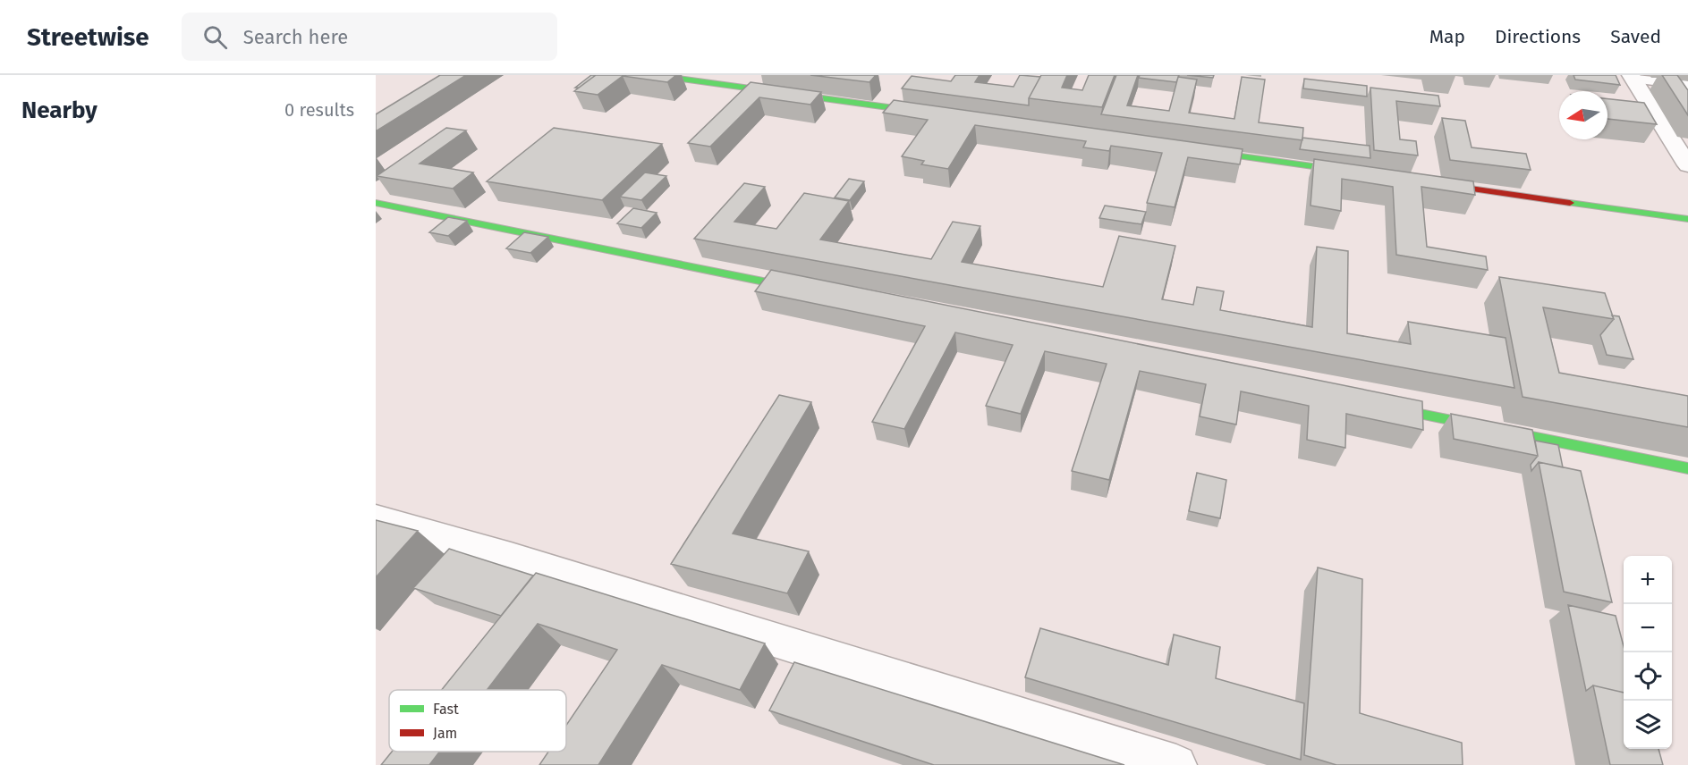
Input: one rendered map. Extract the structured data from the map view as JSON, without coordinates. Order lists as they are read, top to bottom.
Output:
{
  "legend": ["Fast", "Jam"],
  "north": "left",
  "page": {
    "header": "Streetwise",
    "search": "Search here",
    "nav": ["Map", "Directions", "Saved"],
    "heading": ["Nearby", "0 results"],
    "map_buttons": ["+", "−"]
  }
}
